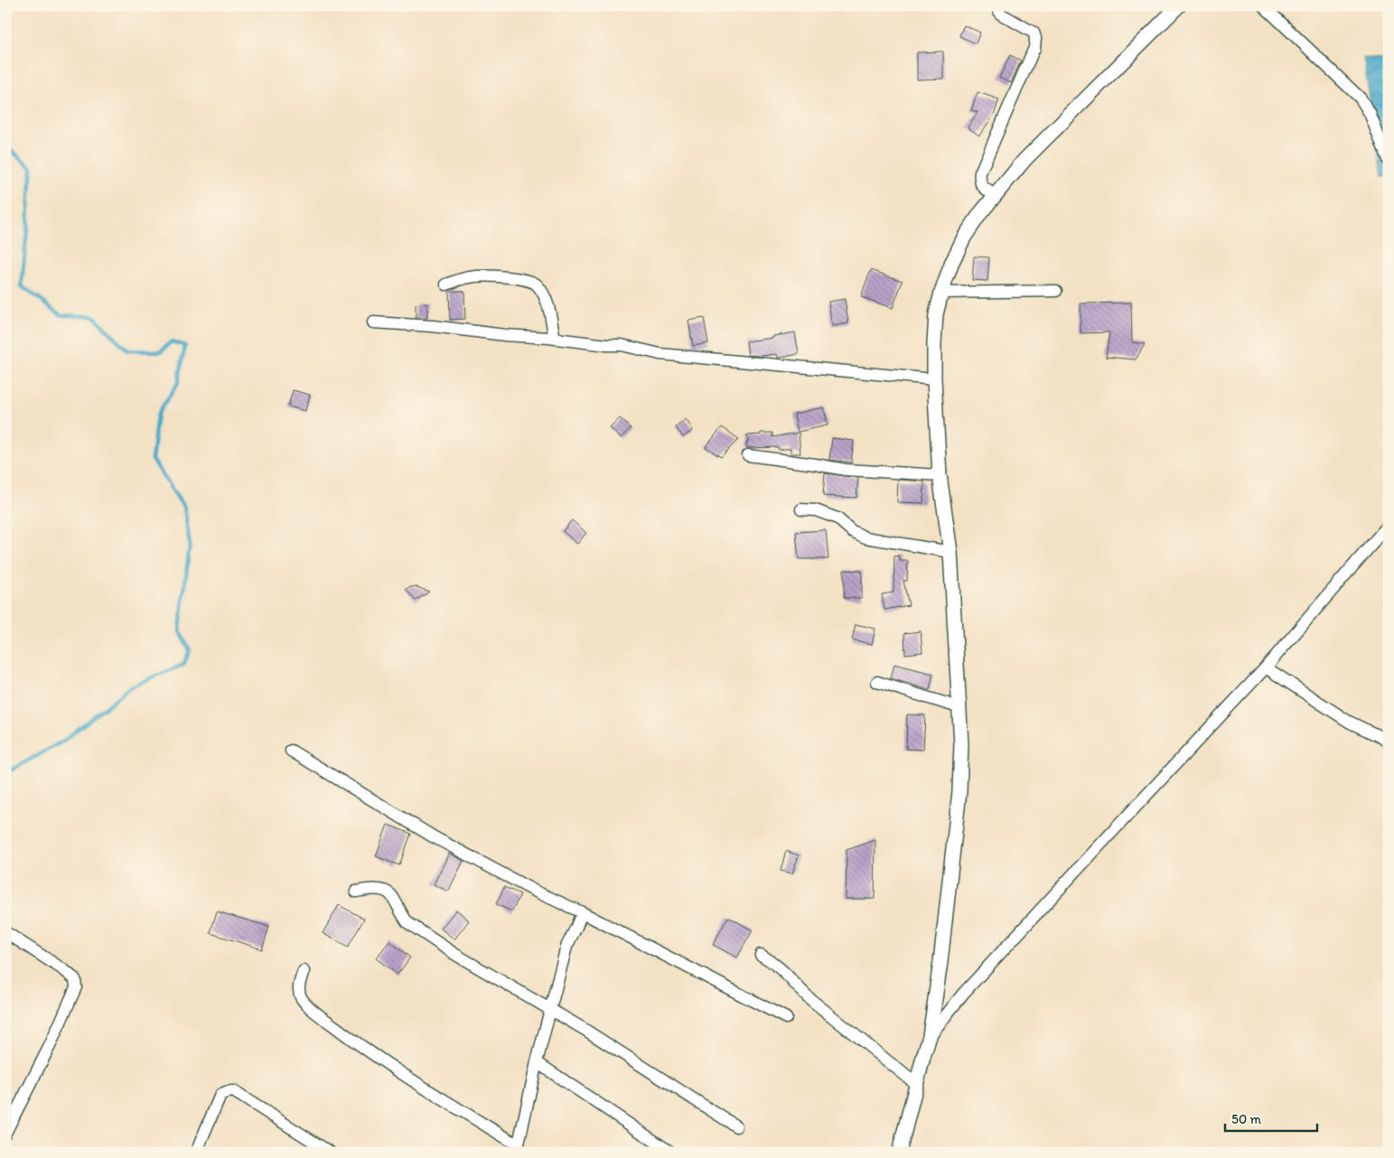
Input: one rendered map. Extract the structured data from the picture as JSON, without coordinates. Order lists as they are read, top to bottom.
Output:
{
  "scale_bar": "50 m"
}
